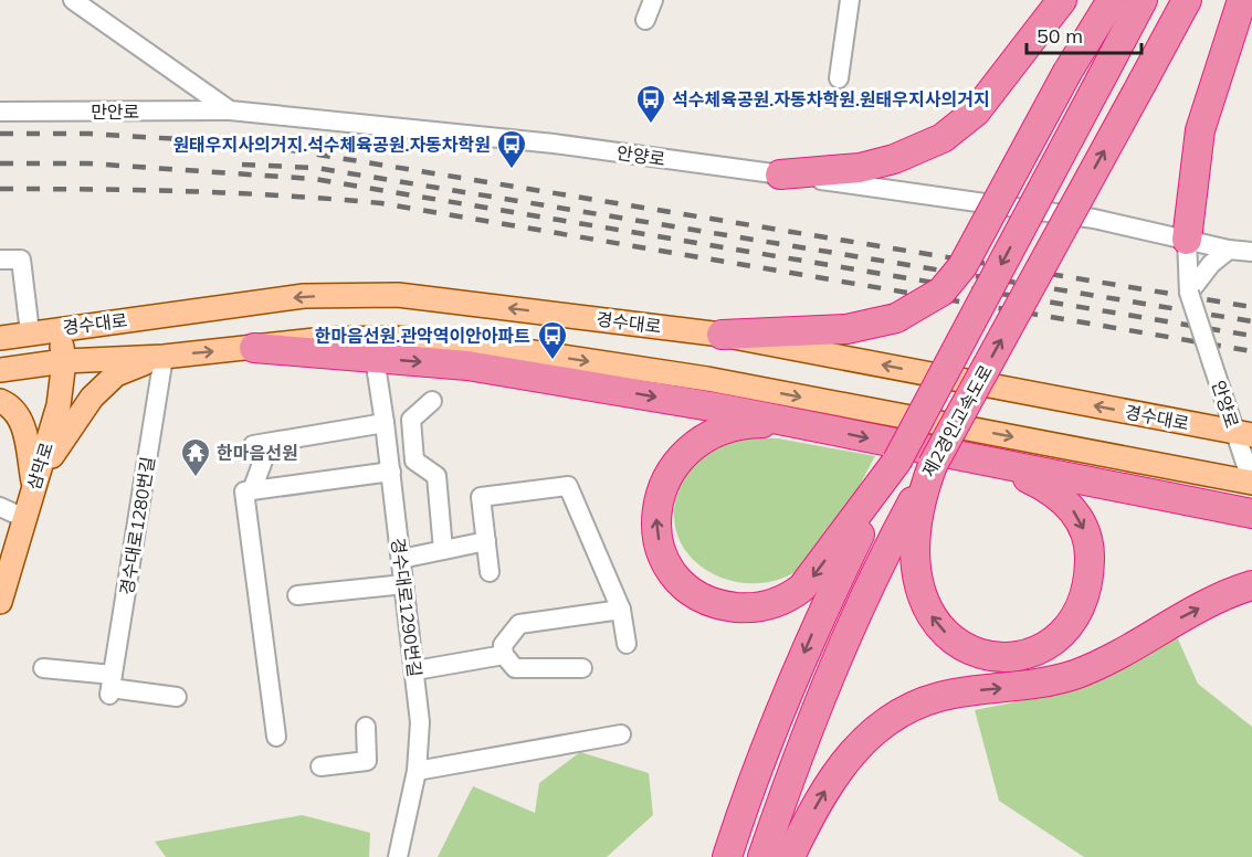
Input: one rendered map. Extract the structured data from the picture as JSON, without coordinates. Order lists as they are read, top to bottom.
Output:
{
  "streets": {
    "highway": ["제2경인고속도로"],
    "main road": ["경수대로", "삼막로"],
    "street": [
      "만안로",
      "안양로",
      "경수대로1280번길",
      "경수대로1290번길"
    ]
  },
  "crossings": [
    ["만안로", "안양로"],
    ["안양로", "경수대로"],
    ["경수대로", "삼막로"],
    ["경수대로", "경수대로1280번길"]
  ],
  "places": {
    "bus stop": ["석수체육공원.자동차학원.원태우지사의거지", "원태우지사의거지.석수체육공원.자동차학원", "한마음선원.관악역이안아파트"],
    "temple": ["한마음선원"]
  },
  "scale_bar": "50 m"
}
